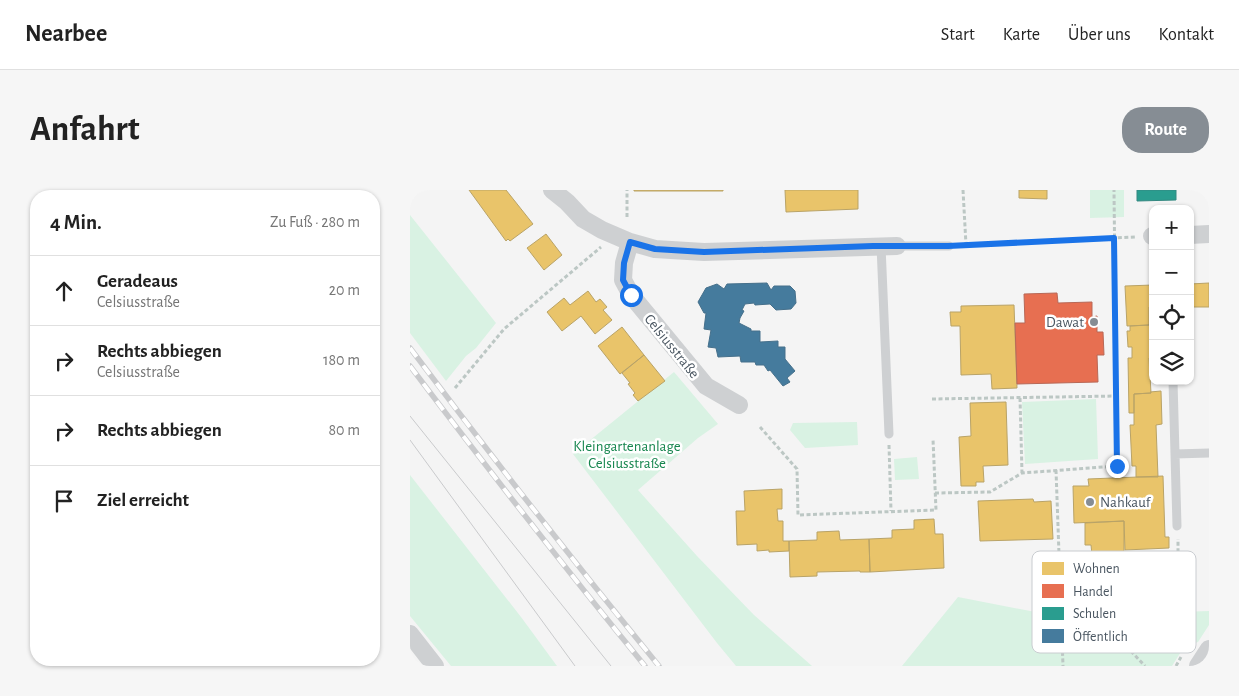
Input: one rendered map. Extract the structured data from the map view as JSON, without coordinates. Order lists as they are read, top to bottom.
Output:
{
  "streets": {
    "street": ["Celsiusstraße"]
  },
  "parks": ["Kleingartenanlage Celsiusstraße"],
  "places": ["Dawat", "Nahkauf"],
  "legend": [
    "Wohnen",
    "Handel",
    "Schulen",
    "Öffentlich"
  ],
  "page": {
    "header": "Nearbee",
    "nav": [
      "Start",
      "Karte",
      "Über uns",
      "Kontakt"
    ],
    "buttons": "Route",
    "title": "Anfahrt",
    "heading": ["4 Min.", "Zu Fuß · 280 m"],
    "map_buttons": ["+", "−"],
    "list": [
      ["Geradeaus", "Celsiusstraße", "20 m"],
      ["Rechts abbiegen", "Celsiusstraße", "180 m"],
      ["Rechts abbiegen", "80 m"],
      "Ziel erreicht"
    ]
  }
}
